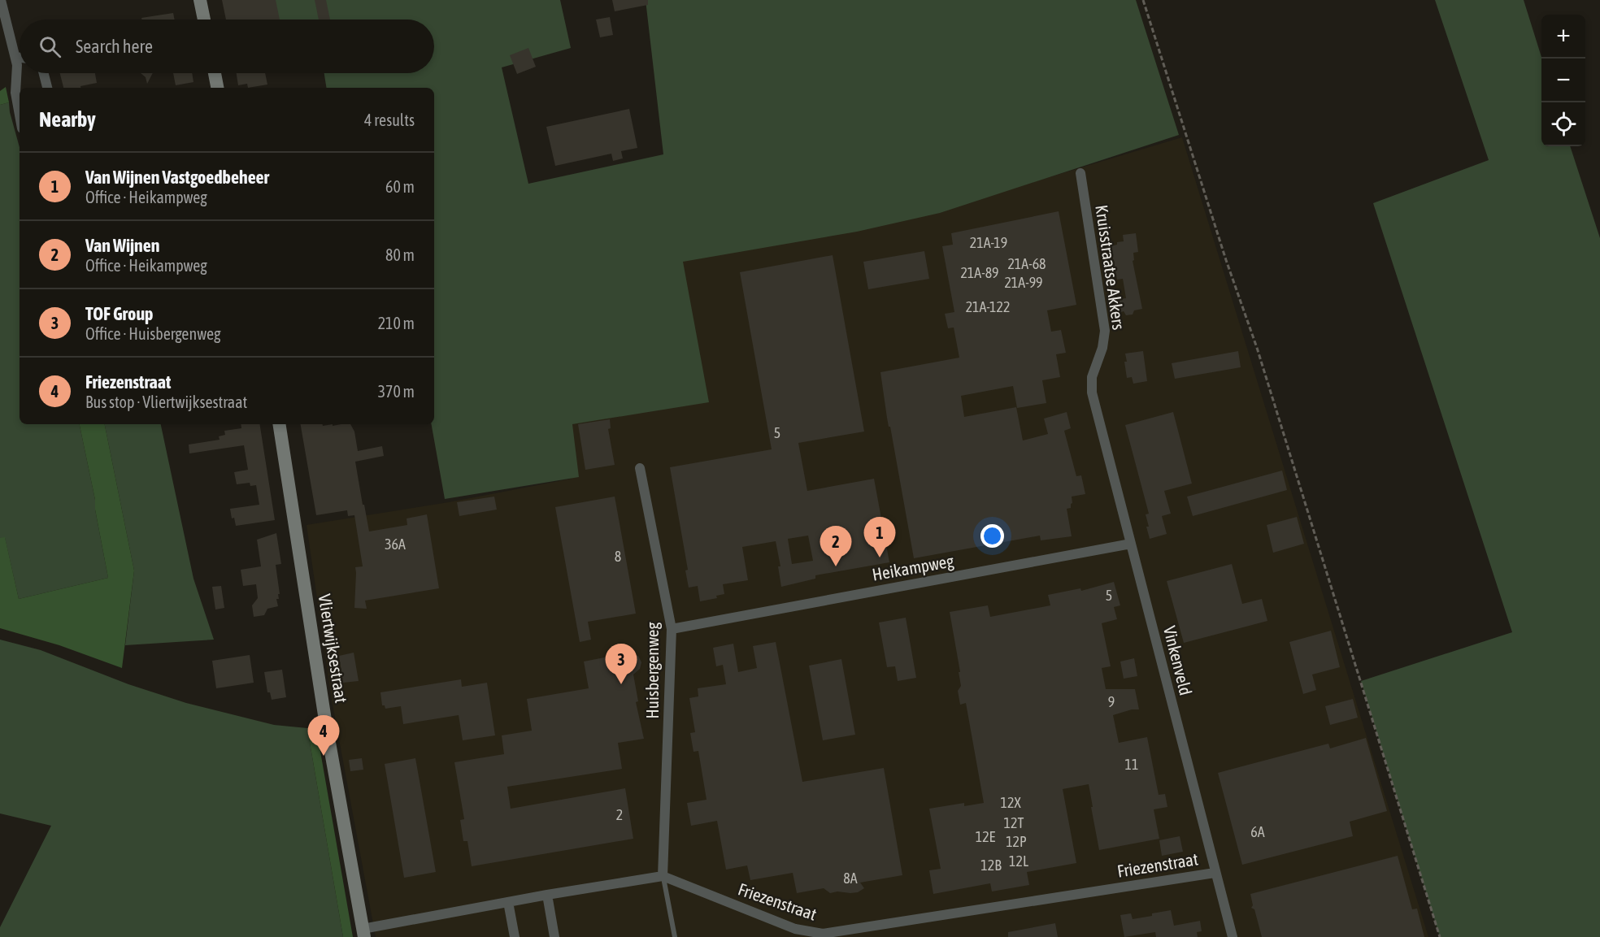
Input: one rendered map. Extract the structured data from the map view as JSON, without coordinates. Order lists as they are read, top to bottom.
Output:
{
  "streets": {
    "street": [
      "Kruisstraatse Akkers",
      "Heikampweg",
      "Vliertwijksestraat",
      "Vinkenveld",
      "Huisbergenweg",
      "Friezenstraat"
    ]
  },
  "crossings": [
    ["Kruisstraatse Akkers", "Vinkenveld"],
    ["Heikampweg", "Vinkenveld"],
    ["Heikampweg", "Huisbergenweg"],
    ["Vinkenveld", "Friezenstraat"],
    ["Huisbergenweg", "Friezenstraat"]
  ],
  "house_numbers": [
    "21A-19",
    "21A-68",
    "21A-89",
    "21A-99",
    "21A-122",
    "5",
    "36A",
    "8",
    "5",
    "9",
    "11",
    "12X",
    "2",
    "12T",
    "6A",
    "12E",
    "12P",
    "12L",
    "12B",
    "8A"
  ],
  "page": {
    "map_buttons": ["+", "−"],
    "search": "Search here",
    "heading": ["Nearby", "4 results"],
    "list": [
      {
        "mark": "1",
        "name": "Van Wijnen Vastgoedbeheer",
        "note": "Office · Heikampweg",
        "value": "60 m"
      },
      {
        "mark": "2",
        "name": "Van Wijnen",
        "note": "Office · Heikampweg",
        "value": "80 m"
      },
      {
        "mark": "3",
        "name": "TOF Group",
        "note": "Office · Huisbergenweg",
        "value": "210 m"
      },
      {
        "mark": "4",
        "name": "Friezenstraat",
        "note": "Bus stop · Vliertwijksestraat",
        "value": "370 m"
      }
    ],
    "pins": [
      "1",
      "2",
      "3",
      "4"
    ]
  }
}
